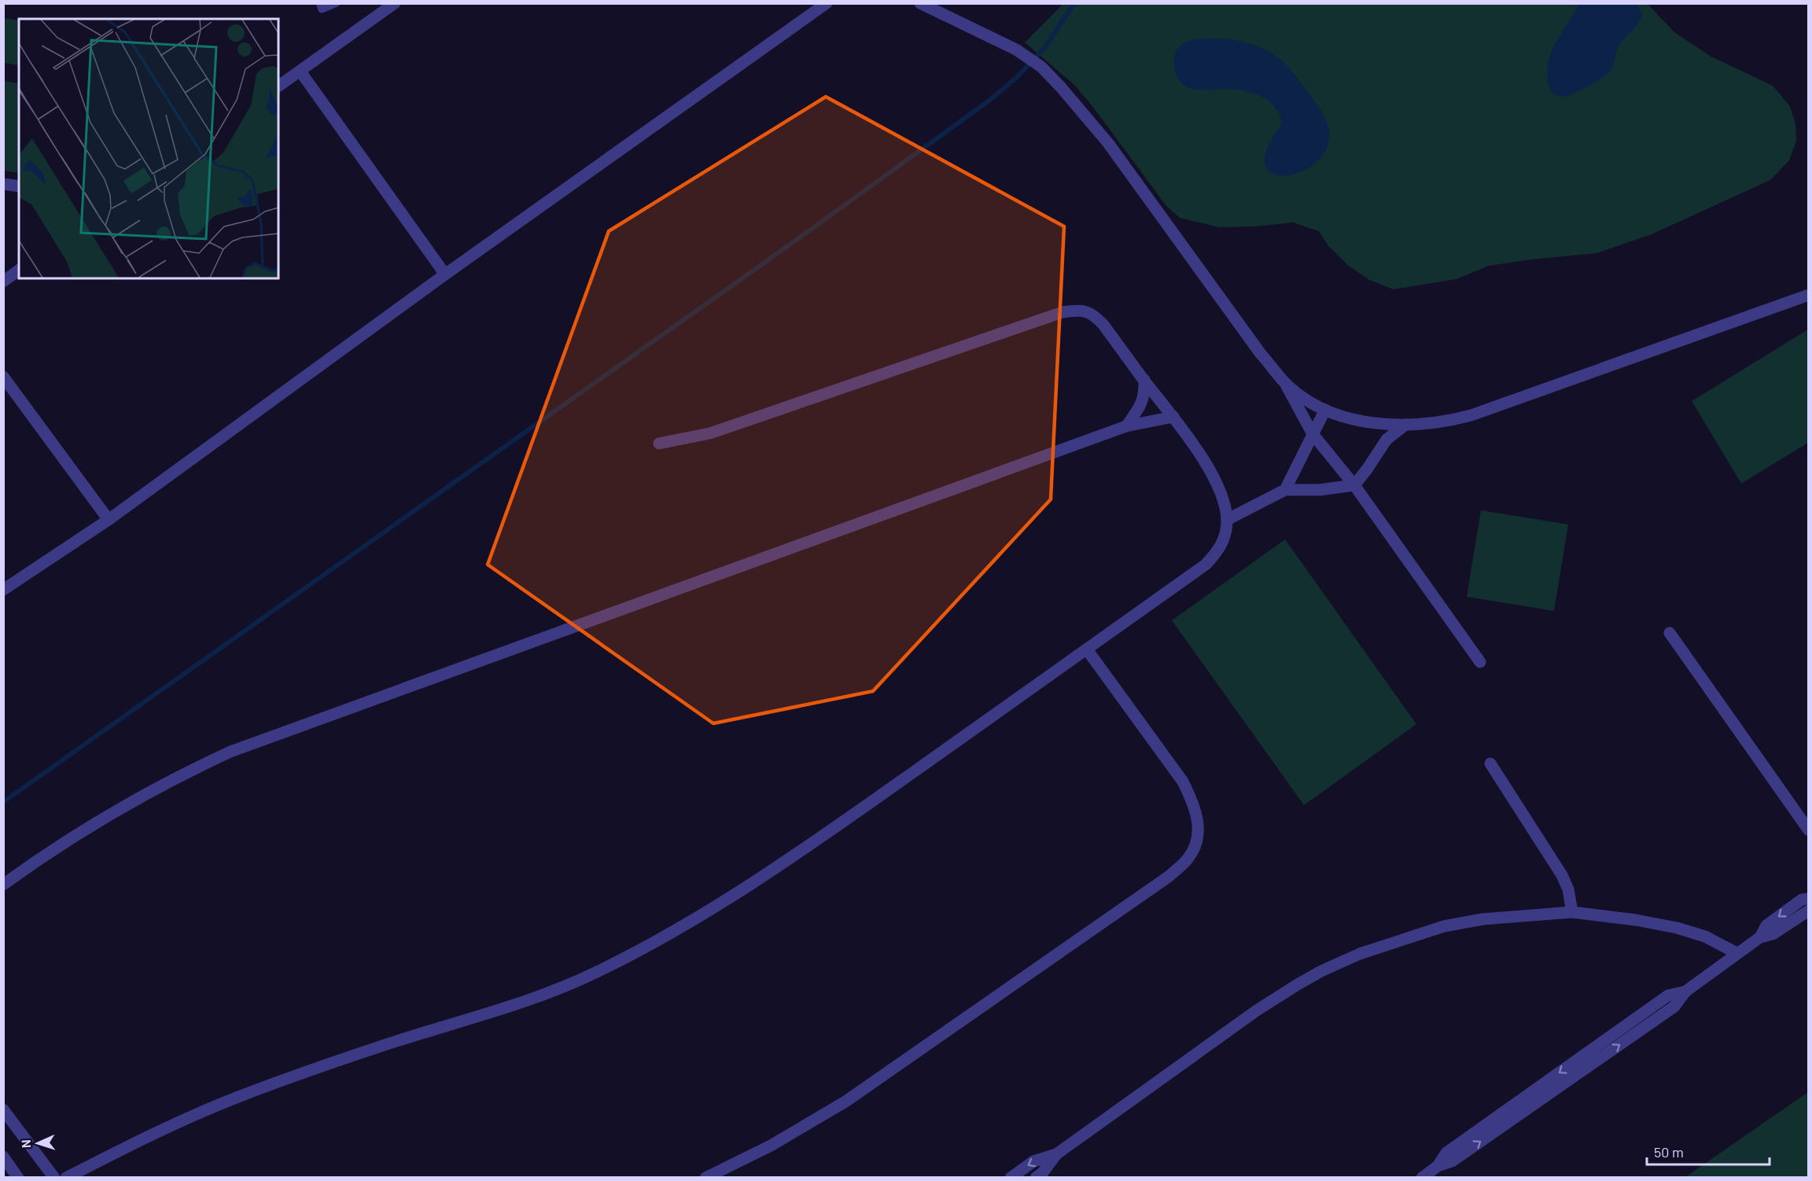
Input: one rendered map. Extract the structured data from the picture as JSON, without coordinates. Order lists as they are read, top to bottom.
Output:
{
  "scale_bar": "50 m",
  "north": "left"
}
